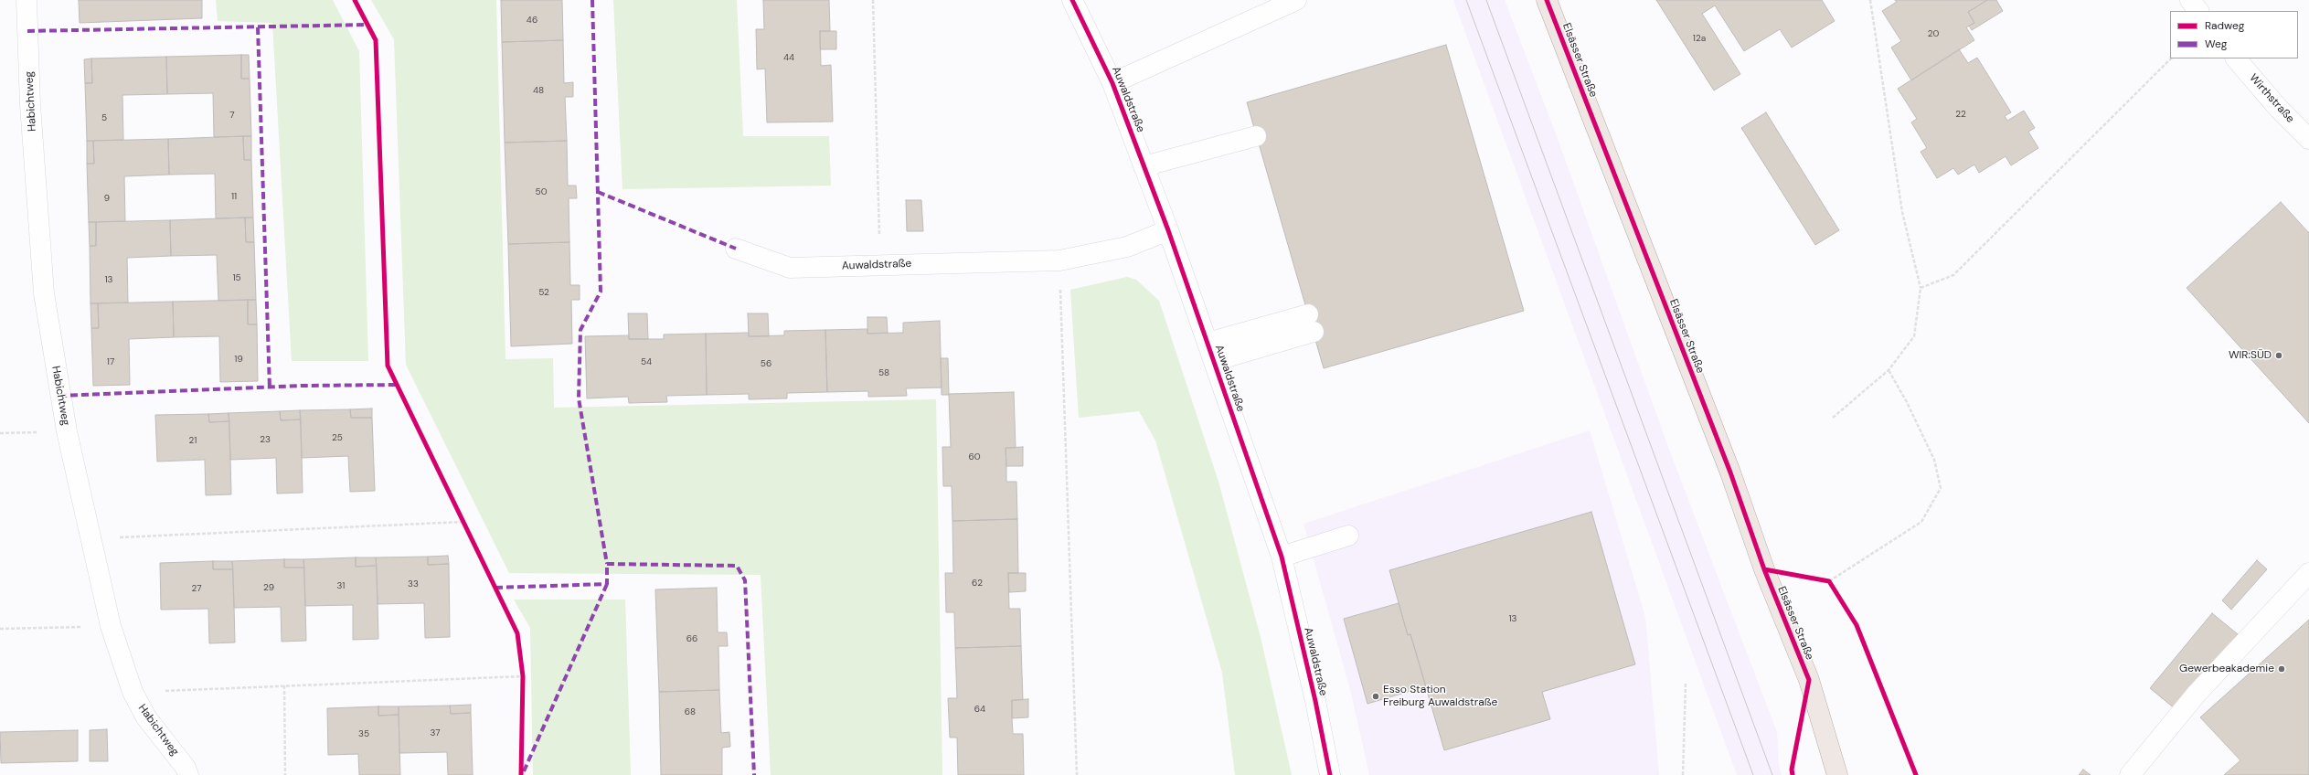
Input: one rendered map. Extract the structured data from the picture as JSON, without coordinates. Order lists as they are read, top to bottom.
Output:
{
  "streets": {
    "main road": ["Elsässer Straße"],
    "street": ["Wirthstraße", "Auwaldstraße", "Habichtweg"]
  },
  "places": ["WIR:SÜD", "Gewerbeakademie", "Esso Station Freiburg Auwaldstraße"],
  "house_numbers": [
    "46",
    "20",
    "12a",
    "44",
    "48",
    "22",
    "7",
    "5",
    "50",
    "11",
    "9",
    "15",
    "13",
    "52",
    "19",
    "17",
    "54",
    "56",
    "58",
    "25",
    "23",
    "21",
    "60",
    "62",
    "33",
    "31",
    "29",
    "27",
    "13",
    "66",
    "64",
    "68",
    "37",
    "35"
  ],
  "legend": ["Radweg", "Weg"]
}
